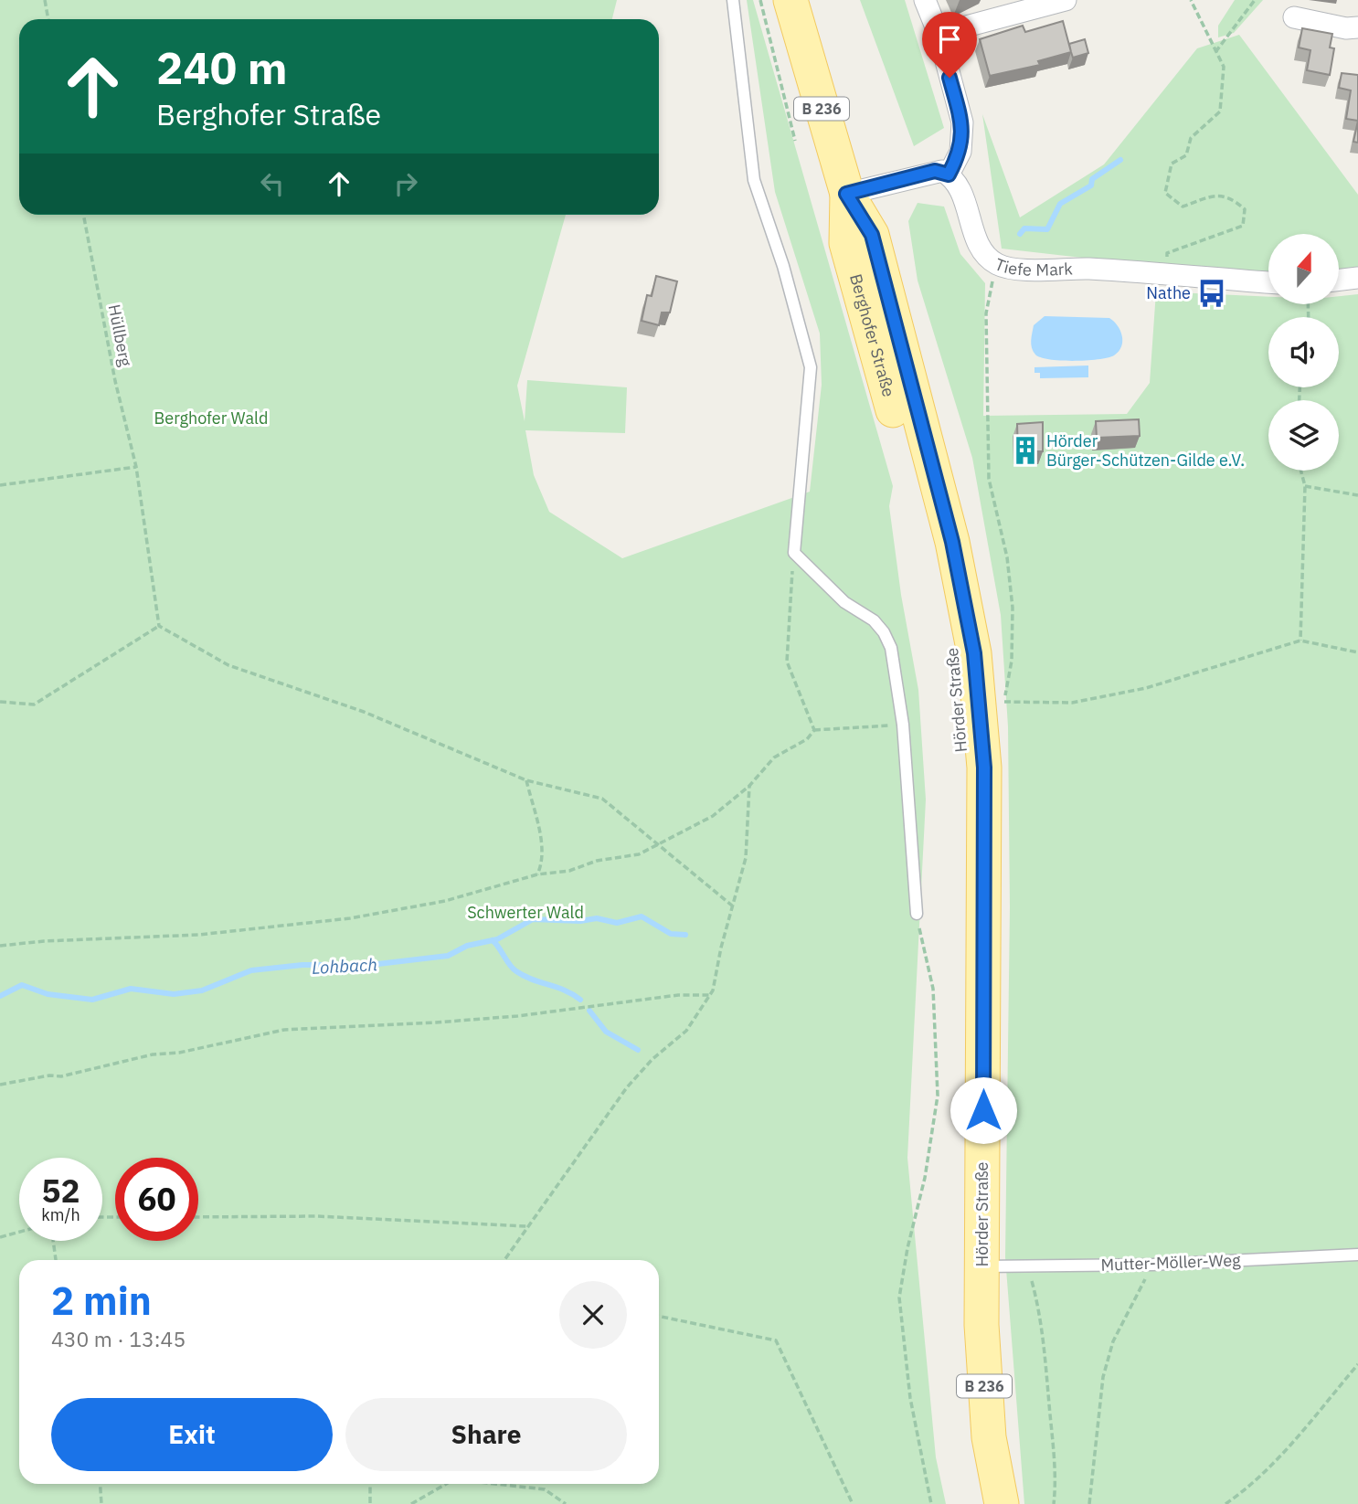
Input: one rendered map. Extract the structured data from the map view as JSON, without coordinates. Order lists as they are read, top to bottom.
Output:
{
  "streets": {
    "main road": ["B 236", "Berghofer Straße", "Hörder Straße"],
    "street": ["Tiefe Mark"],
    "lane": ["Mutter-Möller-Weg"],
    "path": ["Hüllberg"]
  },
  "crossings": [
    ["Berghofer Straße", "Hörder Straße"],
    ["Hörder Straße", "Mutter-Möller-Weg"]
  ],
  "water": ["Lohbach"],
  "parks": ["Berghofer Wald", "Schwerter Wald"],
  "places": {
    "bus stop": ["Nathe"],
    "building": ["Hörder Bürger-Schützen-Gilde e.V."]
  },
  "north": "top",
  "page": {
    "turn": ["240 m", "Berghofer Straße"],
    "speed": "52 km/h",
    "limit": "60",
    "heading": ["2 min", "430 m · 13:45"],
    "buttons": ["Exit", "Share"]
  }
}
